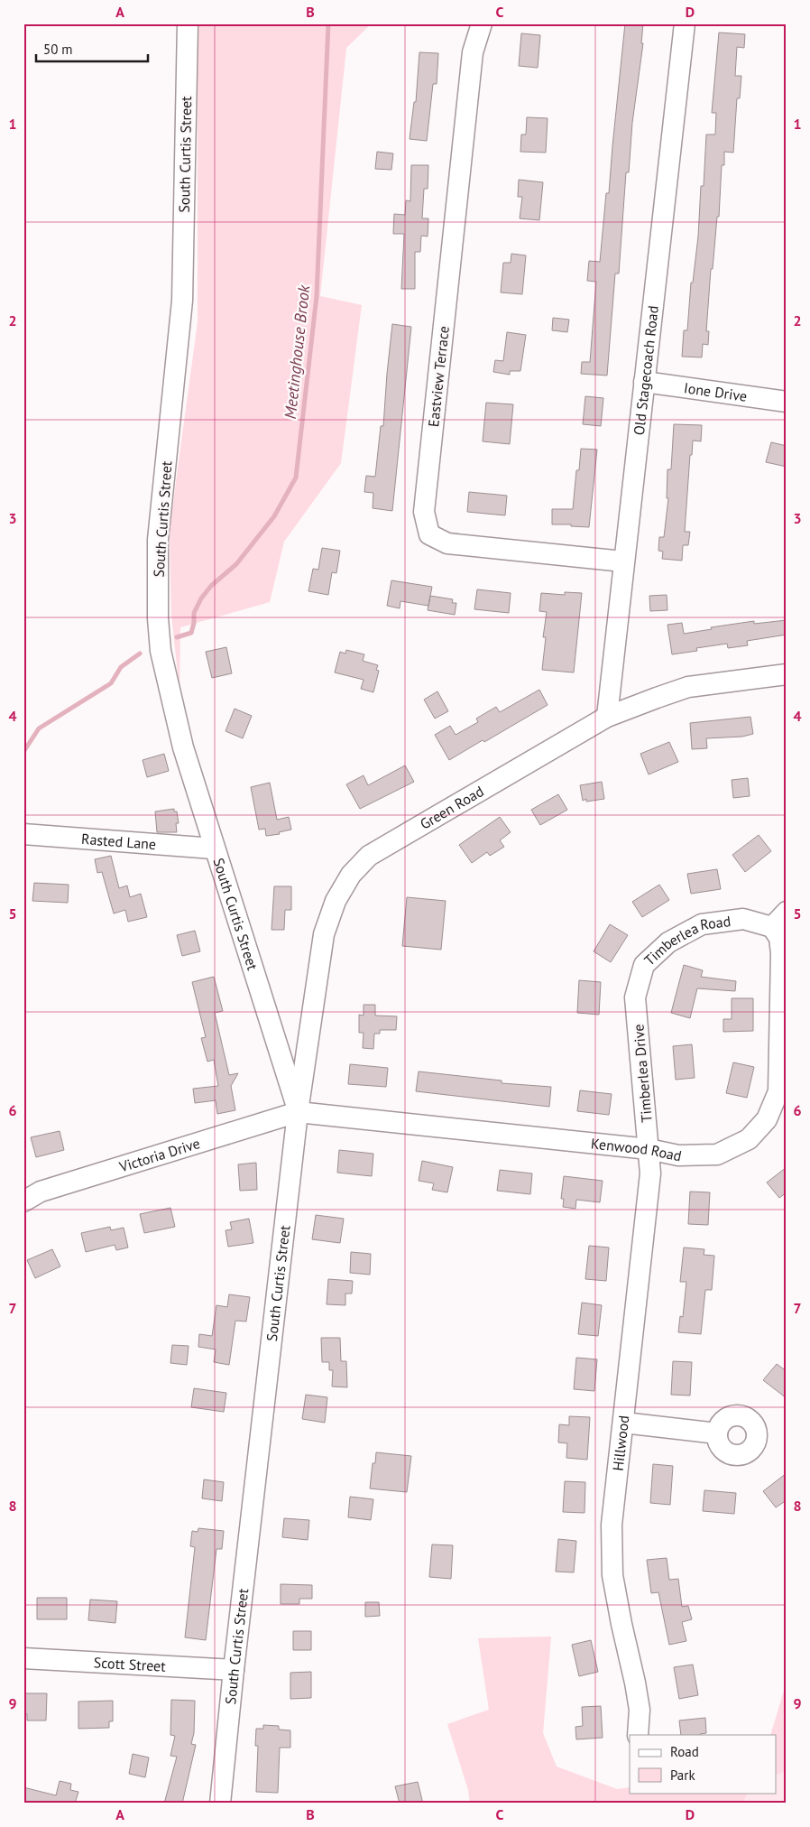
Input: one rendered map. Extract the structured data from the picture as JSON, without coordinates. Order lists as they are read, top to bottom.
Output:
{
  "streets": {
    "street": [
      "South Curtis Street",
      "Old Stagecoach Road",
      "Eastview Terrace",
      "Ione Drive",
      "Green Road",
      "Rasted Lane",
      "Timberlea Road",
      "Timberlea Drive",
      "Kenwood Road",
      "Victoria Drive",
      "Hillwood",
      "Scott Street"
    ]
  },
  "crossings": [
    ["South Curtis Street", "Green Road"],
    ["South Curtis Street", "Rasted Lane"],
    ["South Curtis Street", "Kenwood Road"],
    ["South Curtis Street", "Victoria Drive"],
    ["South Curtis Street", "Scott Street"],
    ["Old Stagecoach Road", "Eastview Terrace"],
    ["Old Stagecoach Road", "Ione Drive"],
    ["Old Stagecoach Road", "Green Road"],
    ["Green Road", "Kenwood Road"],
    ["Green Road", "Victoria Drive"],
    ["Timberlea Road", "Timberlea Drive"],
    ["Timberlea Road", "Kenwood Road"],
    ["Timberlea Drive", "Kenwood Road"],
    ["Timberlea Drive", "Hillwood"],
    ["Kenwood Road", "Victoria Drive"],
    ["Kenwood Road", "Hillwood"]
  ],
  "water": ["Meetinghouse Brook"],
  "legend": ["Road", "Park"],
  "scale_bar": "50 m",
  "grid": {
    "columns": [
      "A",
      "B",
      "C",
      "D"
    ],
    "rows": [
      "1",
      "2",
      "3",
      "4",
      "5",
      "6",
      "7",
      "8",
      "9"
    ]
  }
}
